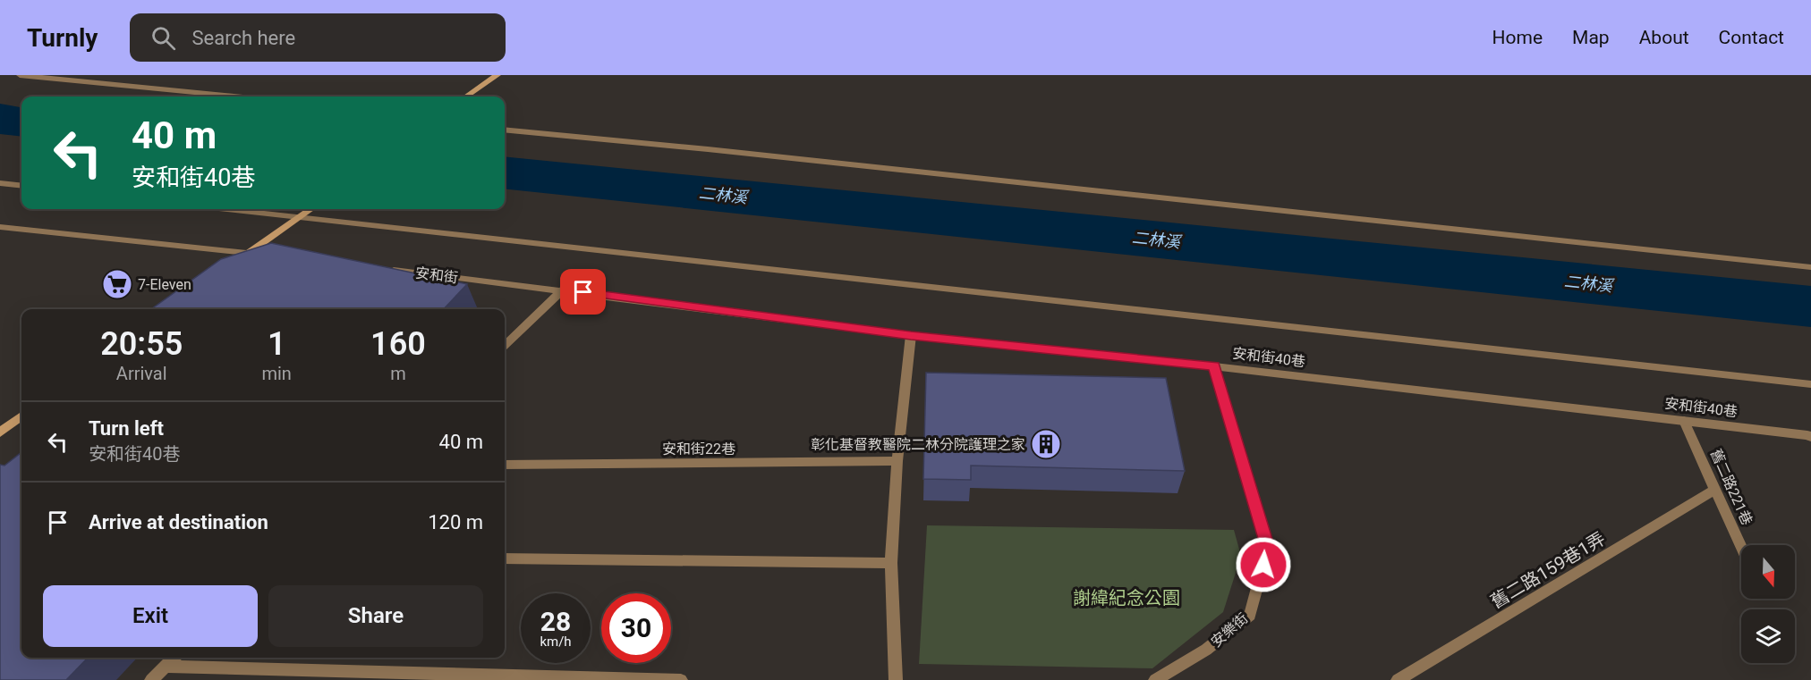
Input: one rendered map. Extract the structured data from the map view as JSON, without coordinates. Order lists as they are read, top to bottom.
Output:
{
  "streets": {
    "street": [
      "安和街",
      "安和街40巷",
      "安和街22巷",
      "舊二路221巷",
      "舊二路159巷1弄",
      "安樂街"
    ]
  },
  "crossings": [
    ["安和街", "安和街40巷"],
    ["安和街40巷", "舊二路221巷"],
    ["安和街40巷", "安樂街"],
    ["舊二路221巷", "舊二路159巷1弄"]
  ],
  "water": ["二林溪"],
  "parks": ["謝緯紀念公園"],
  "places": {
    "supermarket": ["7-Eleven"],
    "building": ["彰化基督教醫院二林分院護理之家"]
  },
  "north": "bottom",
  "page": {
    "header": "Turnly",
    "search": "Search here",
    "nav": [
      "Home",
      "Map",
      "About",
      "Contact"
    ],
    "turn": ["40 m", "安和街40巷"],
    "eta": [
      "20:55",
      "Arrival",
      "1",
      "min",
      "160",
      "m"
    ],
    "list": [
      {
        "name": "Turn left",
        "note": "安和街40巷",
        "value": "40 m"
      },
      {
        "name": "Arrive at destination",
        "value": "120 m"
      }
    ],
    "buttons": ["Exit", "Share"],
    "speed": "28 km/h",
    "limit": "30"
  }
}
